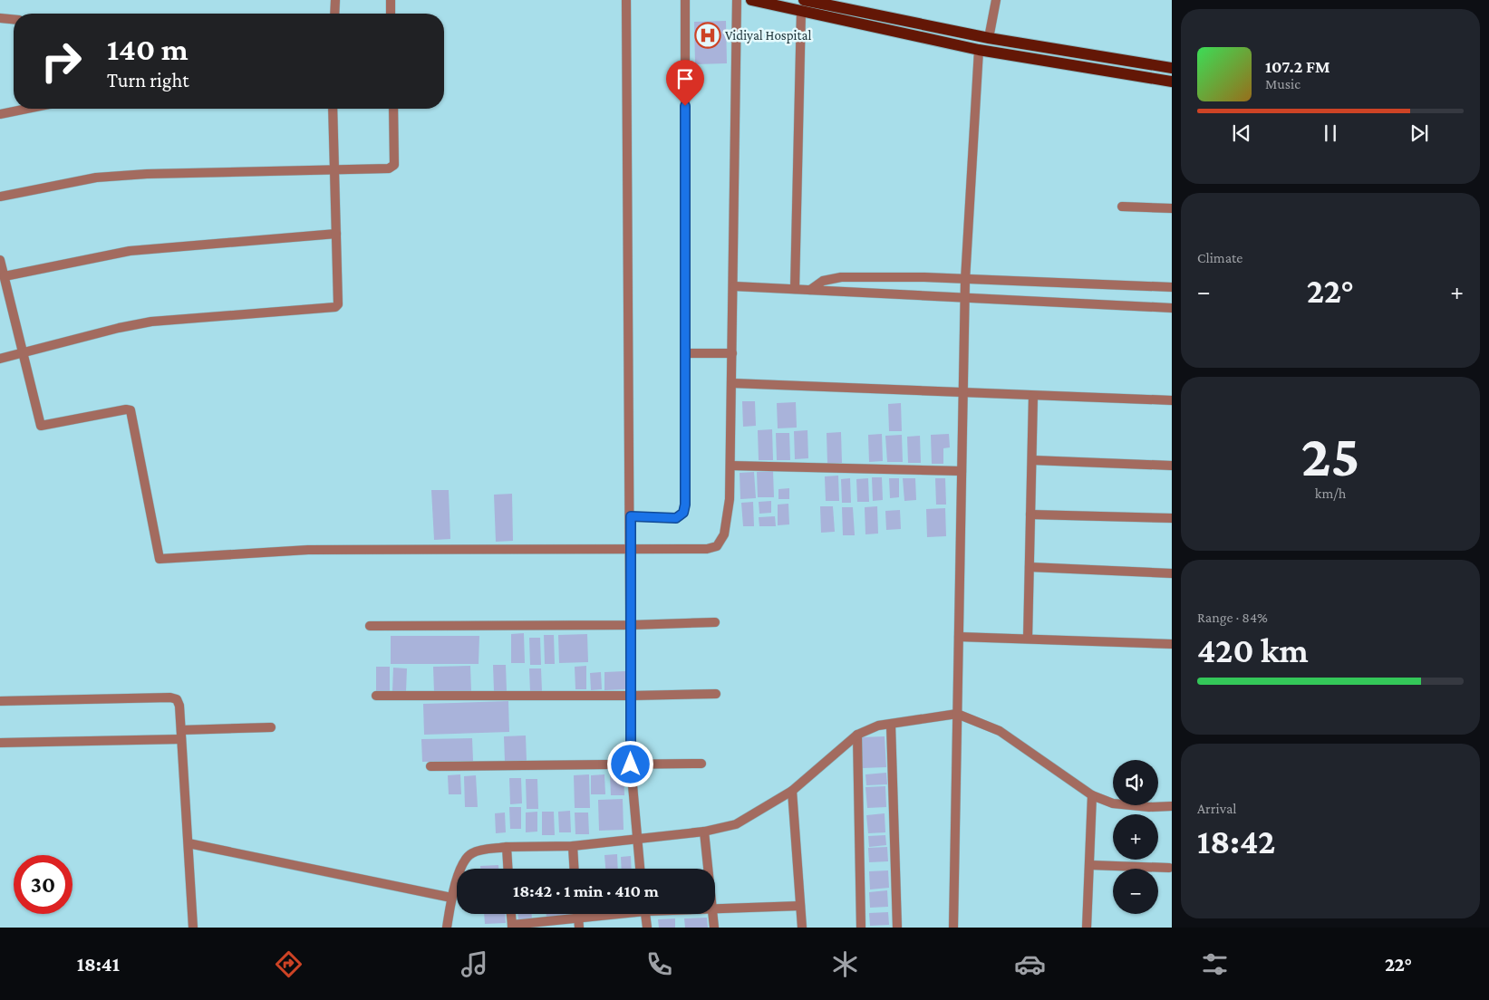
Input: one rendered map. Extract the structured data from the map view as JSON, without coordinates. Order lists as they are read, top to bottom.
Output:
{
  "places": {
    "hospital": ["Vidiyal Hospital"]
  },
  "page": {
    "turn": ["140 m", "Turn right"],
    "song": ["107.2 FM", "Music"],
    "tile": [
      "Climate",
      ["25", "km/h"],
      ["Range · 84%", "420 km"],
      ["Arrival", "18:42"]
    ],
    "heat": ["−", "22°", "+"],
    "map_buttons": ["+", "−"],
    "limit": "30",
    "trip": "18:42 · 1 min · 410 m",
    "tabs": ["18:41", "22°"]
  }
}
